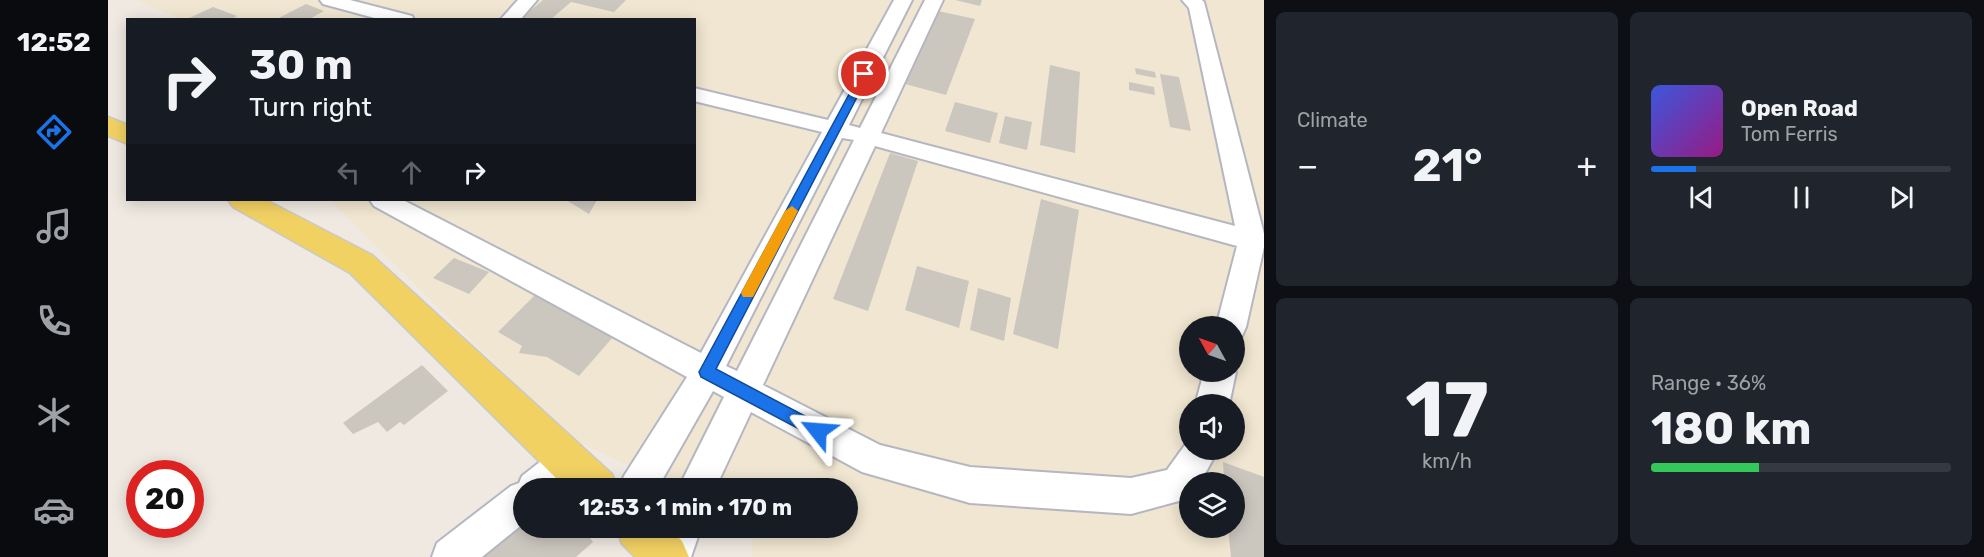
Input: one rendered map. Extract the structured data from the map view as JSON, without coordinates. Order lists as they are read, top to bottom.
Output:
{
  "north": "top left",
  "page": {
    "tabs": "12:52",
    "tile": [
      "Climate",
      ["17", "km/h"],
      ["Range · 36%", "180 km"]
    ],
    "turn": ["30 m", "Turn right"],
    "song": ["Open Road", "Tom Ferris"],
    "heat": ["−", "21°", "+"],
    "limit": "20",
    "trip": "12:53 · 1 min · 170 m"
  }
}
